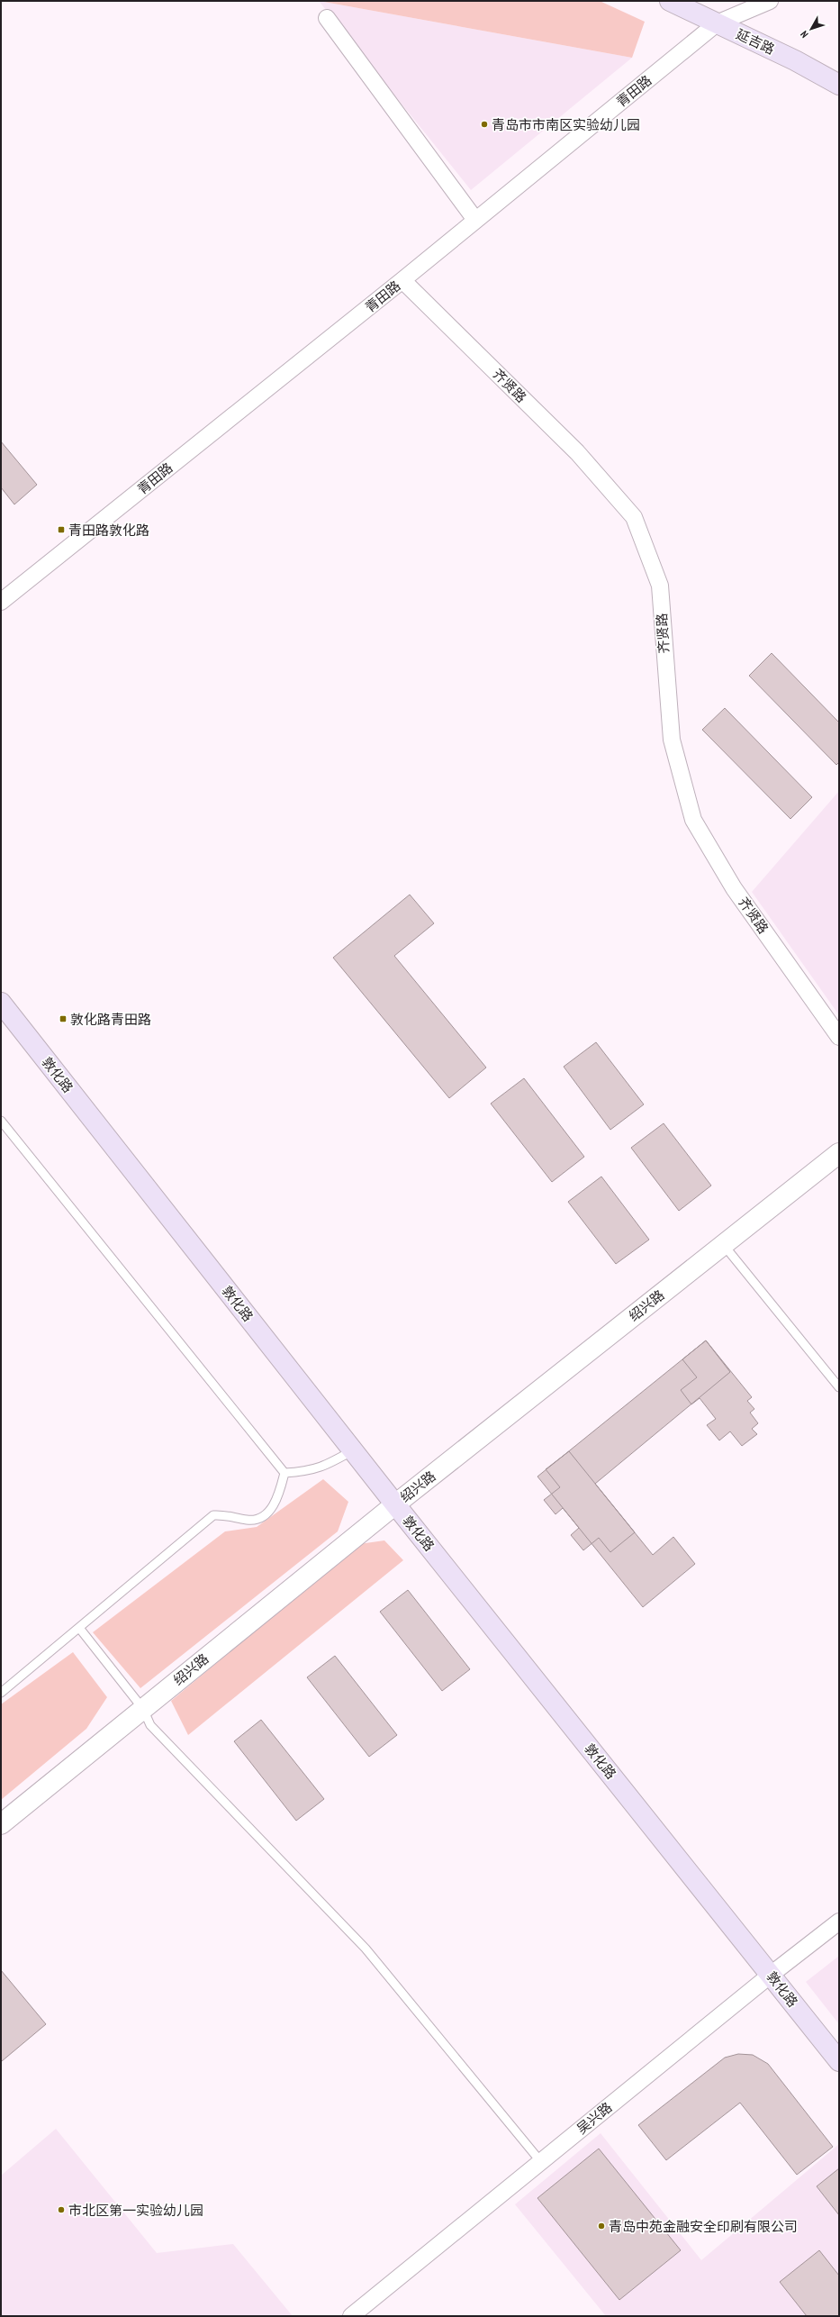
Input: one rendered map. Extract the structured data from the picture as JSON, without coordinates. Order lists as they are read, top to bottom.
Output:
{
  "streets": {
    "main road": ["延吉路", "敦化路"],
    "street": [
      "青田路",
      "齐贤路",
      "绍兴路",
      "吴兴路"
    ]
  },
  "crossings": [
    ["延吉路", "青田路"],
    ["青田路", "齐贤路"],
    ["敦化路", "绍兴路"],
    ["敦化路", "吴兴路"]
  ],
  "places": {
    "other": ["青岛市市南区实验幼儿园", "市北区第一实验幼儿园", "青岛中苑金融安全印刷有限公司"],
    "transit": ["青田路敦化路", "敦化路青田路"]
  },
  "north": "bottom left"
}
